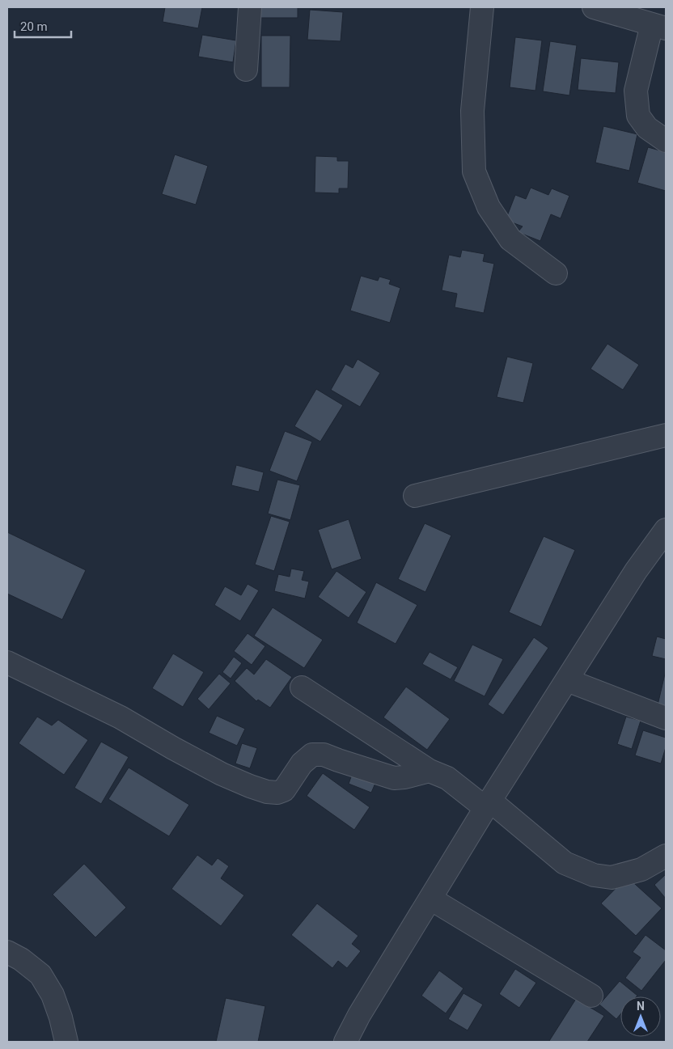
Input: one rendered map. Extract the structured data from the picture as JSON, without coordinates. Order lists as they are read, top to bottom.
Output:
{
  "scale_bar": "20 m",
  "north": "top"
}
